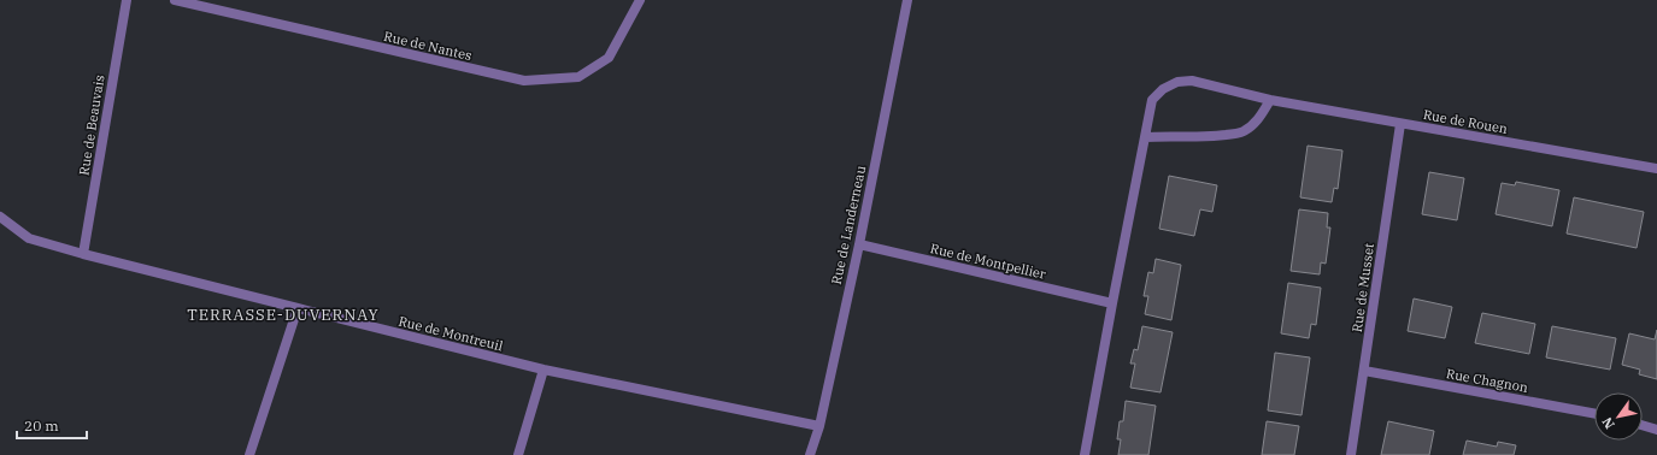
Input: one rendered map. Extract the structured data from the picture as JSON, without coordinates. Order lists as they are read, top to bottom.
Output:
{
  "streets": {
    "street": [
      "Rue de Nantes",
      "Rue de Rouen",
      "Rue de Beauvais",
      "Rue de Landerneau",
      "Rue de Montpellier",
      "Rue de Musset",
      "Rue de Montreuil",
      "Rue Chagnon"
    ]
  },
  "crossings": [
    ["Rue de Rouen", "Rue de Musset"],
    ["Rue de Beauvais", "Rue de Montreuil"],
    ["Rue de Landerneau", "Rue de Montpellier"],
    ["Rue de Landerneau", "Rue de Montreuil"],
    ["Rue de Musset", "Rue Chagnon"]
  ],
  "districts": ["TERRASSE-DUVERNAY"],
  "scale_bar": "20 m",
  "north": "bottom left"
}
